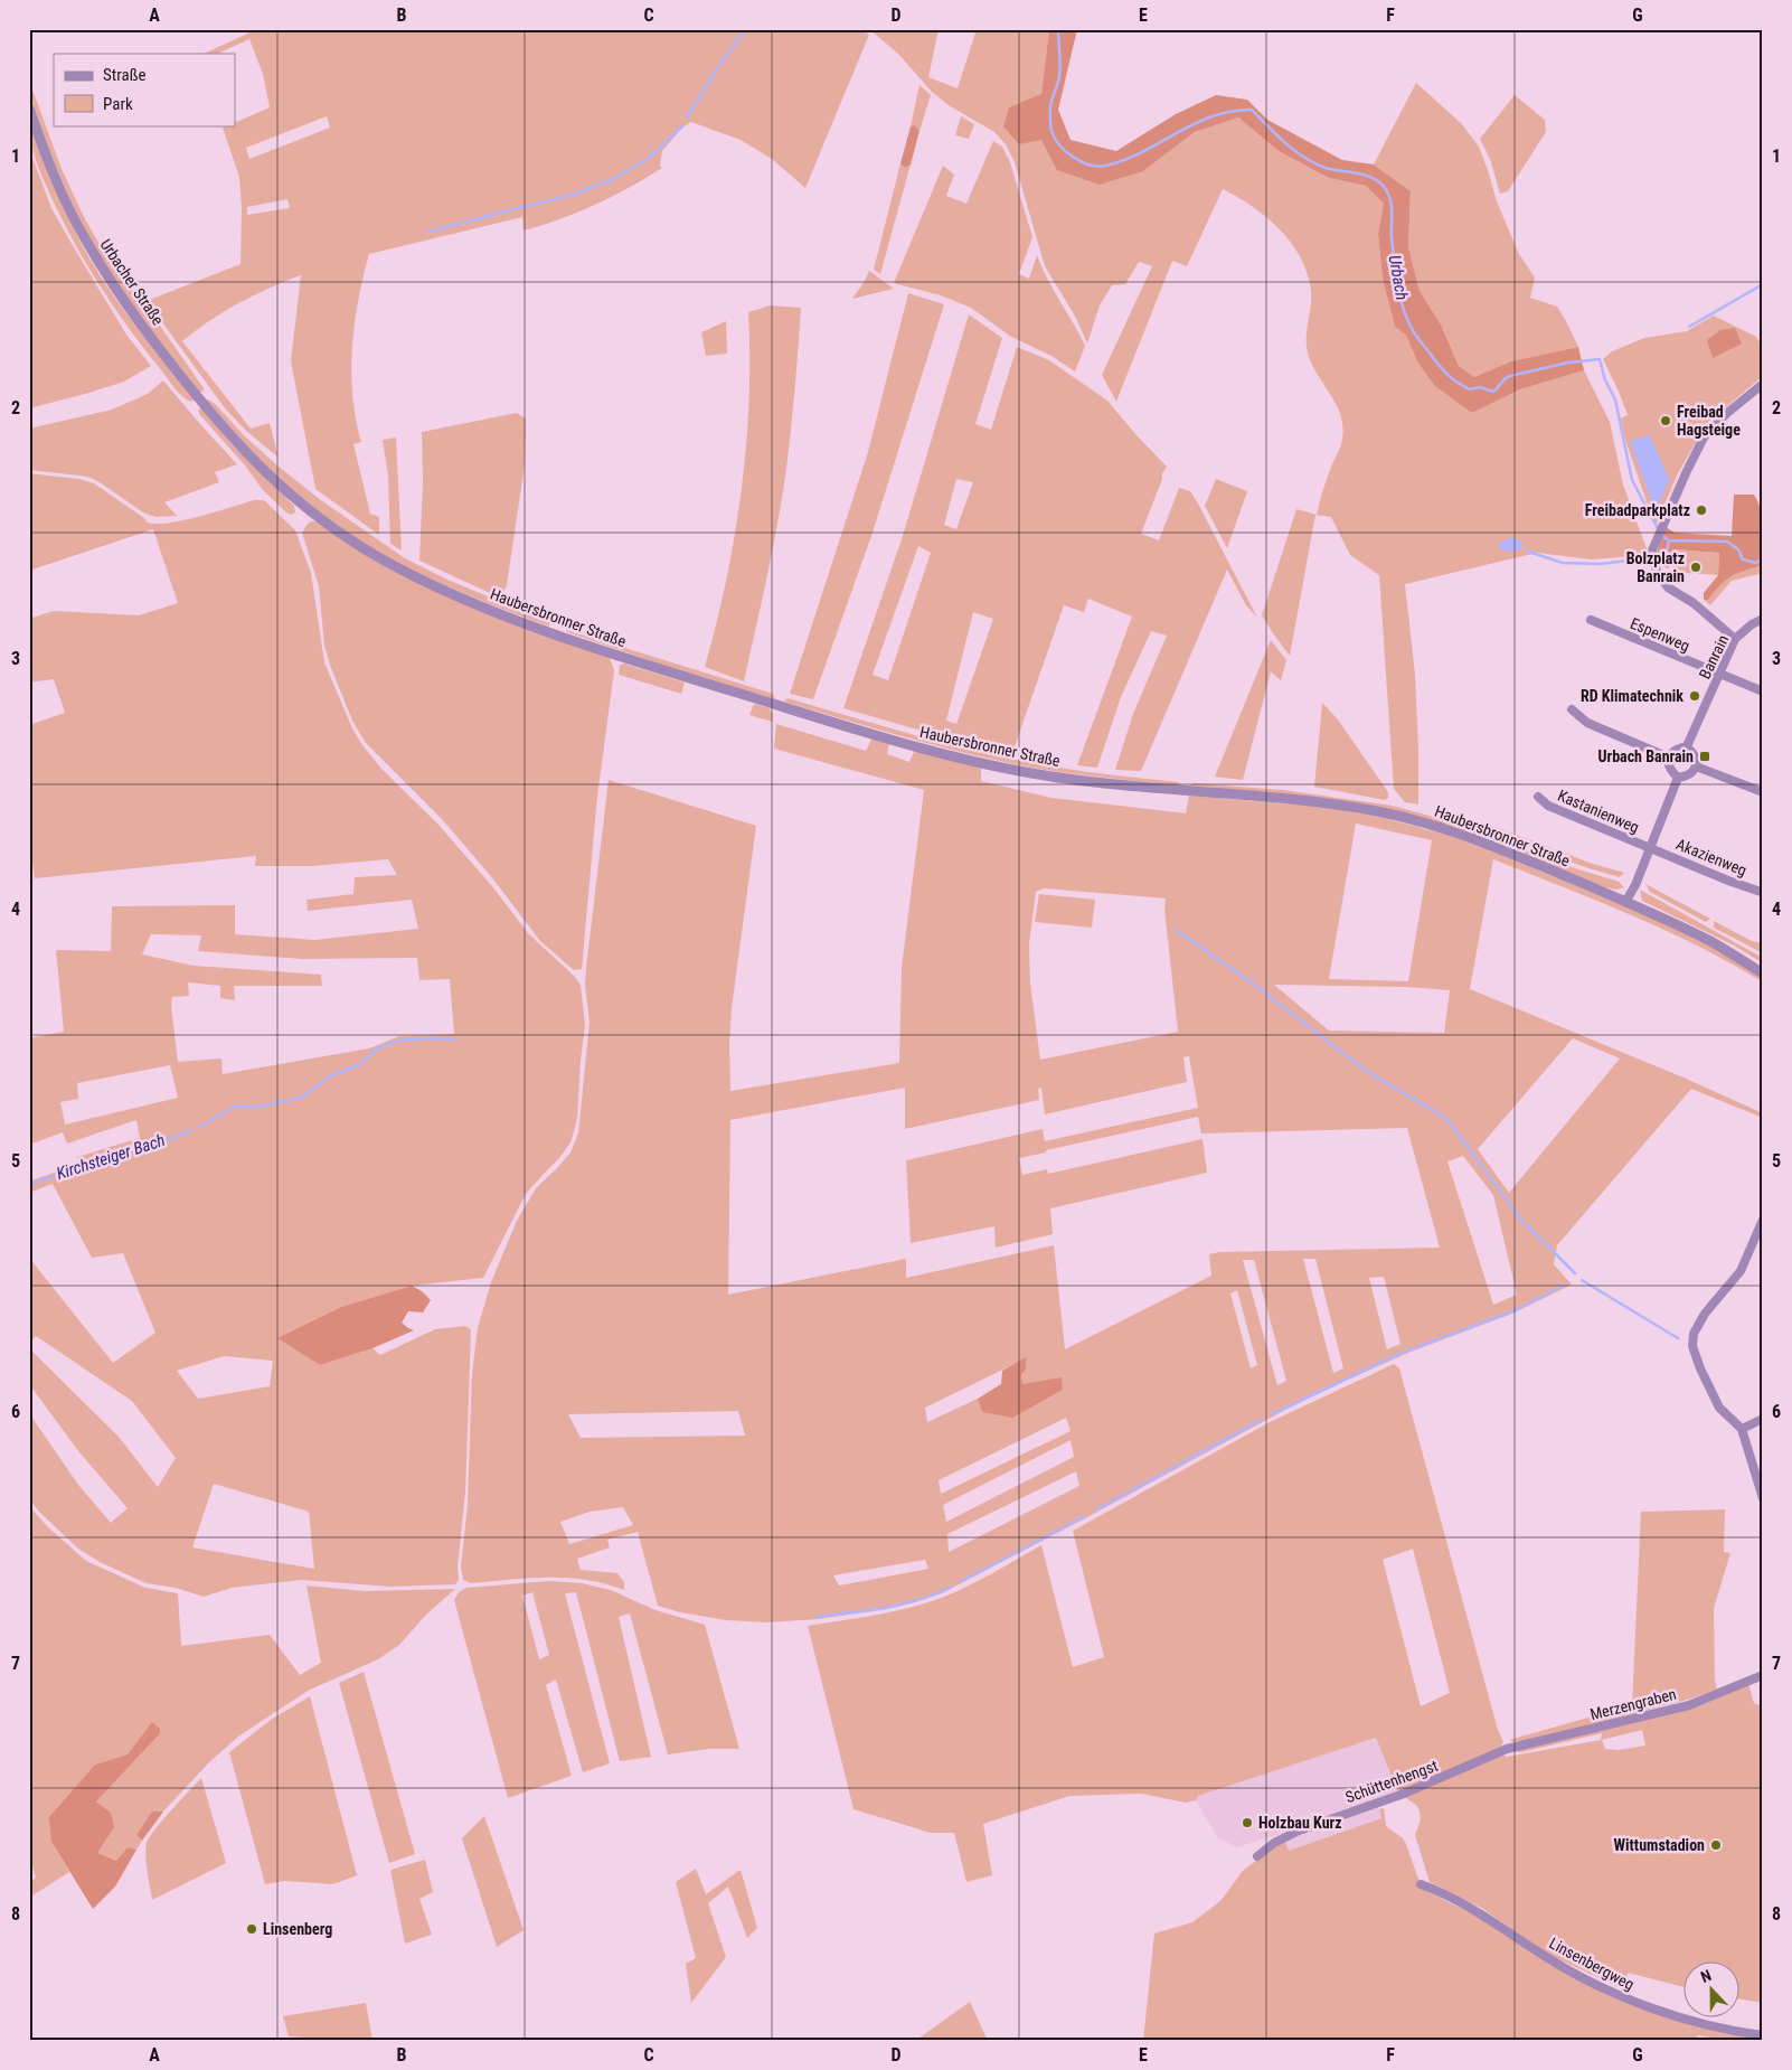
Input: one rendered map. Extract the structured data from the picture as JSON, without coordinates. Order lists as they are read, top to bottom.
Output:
{
  "streets": {
    "street": [
      "Urbacher Straße",
      "Haubersbronner Straße",
      "Espenweg",
      "Banrain",
      "Kastanienweg",
      "Akazienweg",
      "Merzengraben",
      "Schüttenhengst",
      "Linsenbergweg"
    ]
  },
  "crossings": [
    ["Urbacher Straße", "Haubersbronner Straße"],
    ["Espenweg", "Banrain"],
    ["Kastanienweg", "Akazienweg"],
    ["Merzengraben", "Schüttenhengst"]
  ],
  "water": ["Urbach", "Kirchsteiger Bach"],
  "places": {
    "other": [
      "Freibad Hagsteige",
      "Freibadparkplatz",
      "Bolzplatz Banrain",
      "RD Klimatechnik",
      "Holzbau Kurz",
      "Wittumstadion",
      "Linsenberg"
    ],
    "transit": ["Urbach Banrain"]
  },
  "legend": ["Straße", "Park"],
  "north": "top",
  "grid": {
    "columns": [
      "A",
      "B",
      "C",
      "D",
      "E",
      "F",
      "G"
    ],
    "rows": [
      "1",
      "2",
      "3",
      "4",
      "5",
      "6",
      "7",
      "8"
    ]
  }
}
